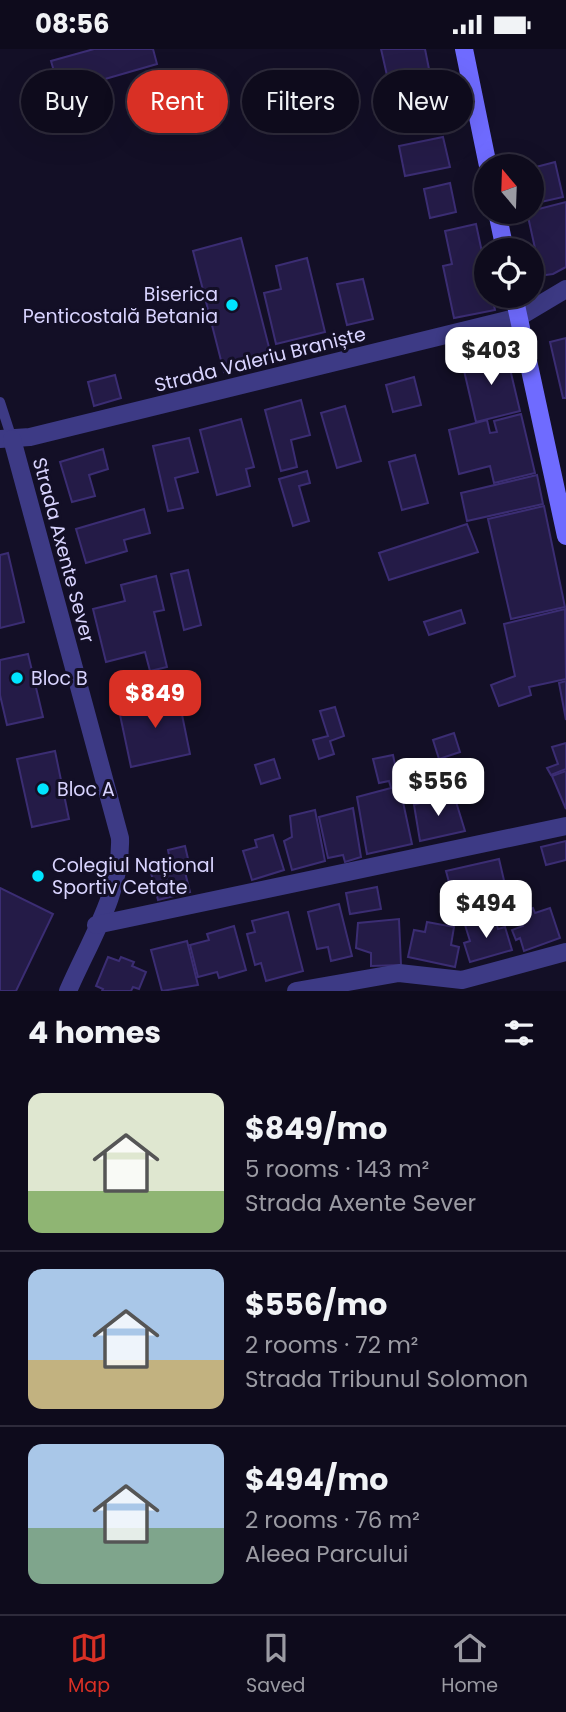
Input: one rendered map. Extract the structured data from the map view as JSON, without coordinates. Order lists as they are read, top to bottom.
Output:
{
  "streets": {
    "street": ["Strada Valeriu Braniște", "Strada Axente Sever"]
  },
  "crossings": [
    ["Strada Valeriu Braniște", "Strada Axente Sever"]
  ],
  "places": [
    "Biserica Penticostală Betania",
    "Bloc B",
    "Bloc A",
    "Colegiul Național Sportiv Cetate"
  ],
  "north": "top",
  "page": {
    "status": "08:56",
    "chip": [
      "Buy",
      "Rent",
      "Filters",
      "New"
    ],
    "price": [
      "$403",
      "$849",
      "$556",
      "$494"
    ],
    "heading": "4 homes",
    "list": [
      {
        "name": "$849/mo",
        "note": "5 rooms · 143 m² · Strada Axente Sever"
      },
      {
        "name": "$556/mo",
        "note": "2 rooms · 72 m² · Strada Tribunul Solomon"
      },
      {
        "name": "$494/mo",
        "note": "2 rooms · 76 m² · Aleea Parcului"
      }
    ],
    "tabs": ["Map", "Saved", "Home"]
  }
}
